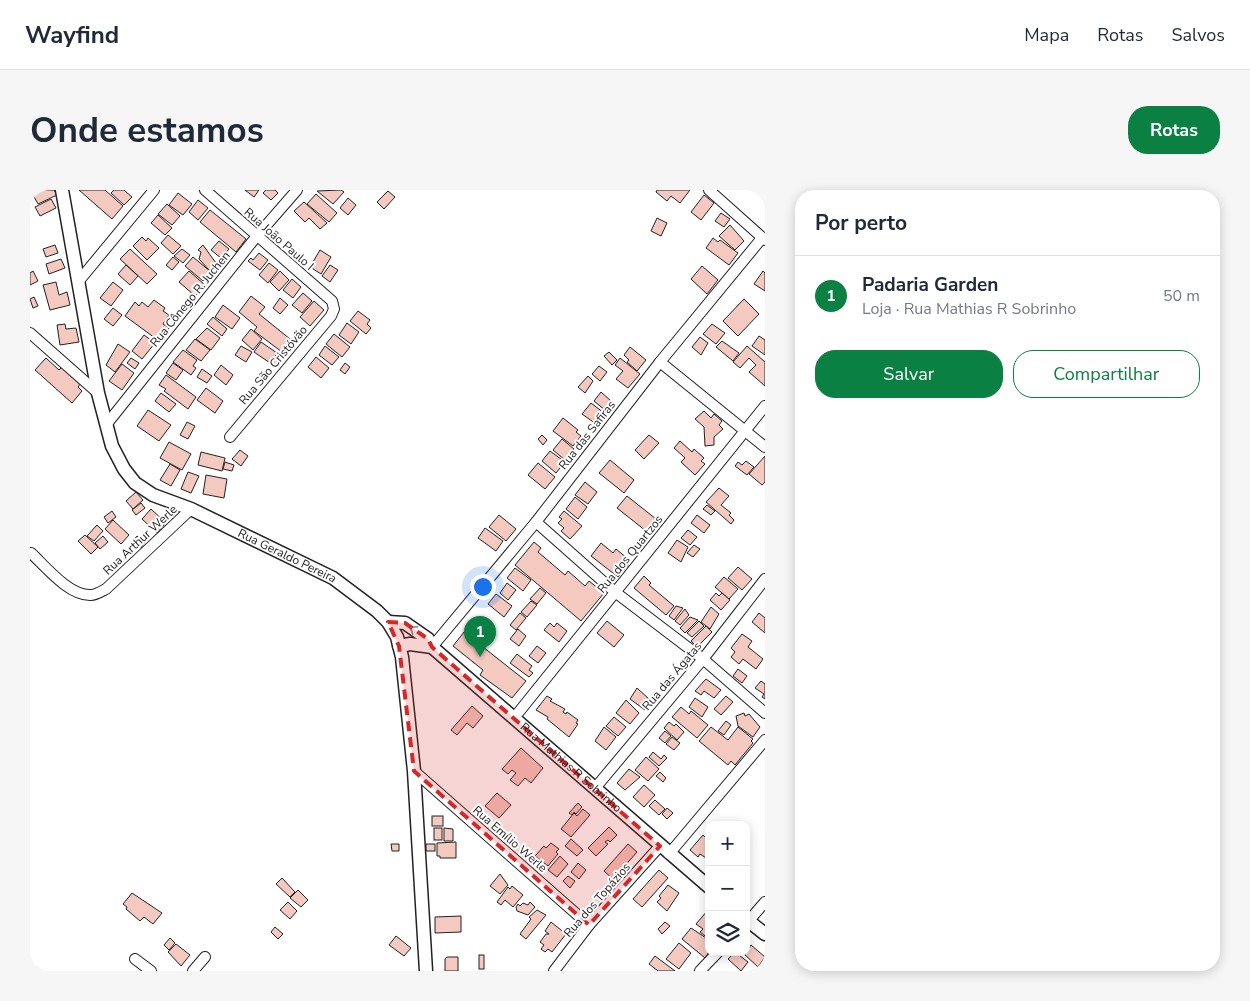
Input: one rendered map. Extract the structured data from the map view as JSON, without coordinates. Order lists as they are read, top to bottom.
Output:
{
  "streets": {
    "main road": ["Rua Geraldo Pereira", "Rua Mathias R Sobrinho"],
    "street": [
      "Rua João Paulo I",
      "Rua Cônego R. Juchen",
      "Rua São Cristóvão",
      "Rua das Safiras",
      "Rua Arthur Werle",
      "Rua dos Quartzos",
      "Rua das Ágatas",
      "Rua Emílio Werle",
      "Rua dos Topázios"
    ]
  },
  "crossings": [
    ["Rua João Paulo I", "Rua Cônego R. Juchen"],
    ["Rua João Paulo I", "Rua São Cristóvão"],
    ["Rua Cônego R. Juchen", "Rua Geraldo Pereira"],
    ["Rua das Safiras", "Rua Mathias R Sobrinho"],
    ["Rua Arthur Werle", "Rua Geraldo Pereira"],
    ["Rua dos Quartzos", "Rua Mathias R Sobrinho"],
    ["Rua Geraldo Pereira", "Rua Mathias R Sobrinho"],
    ["Rua Geraldo Pereira", "Rua Emílio Werle"],
    ["Rua das Ágatas", "Rua Mathias R Sobrinho"],
    ["Rua Mathias R Sobrinho", "Rua dos Topázios"],
    ["Rua Emílio Werle", "Rua dos Topázios"]
  ],
  "page": {
    "header": "Wayfind",
    "nav": ["Mapa", "Rotas", "Salvos"],
    "buttons": [
      "Rotas",
      ["Salvar", "Compartilhar"]
    ],
    "title": "Onde estamos",
    "heading": "Por perto",
    "list": [
      {
        "mark": "1",
        "name": "Padaria Garden",
        "note": "Loja · Rua Mathias R Sobrinho",
        "value": "50 m"
      }
    ],
    "pins": "1",
    "map_buttons": ["+", "−"]
  }
}
